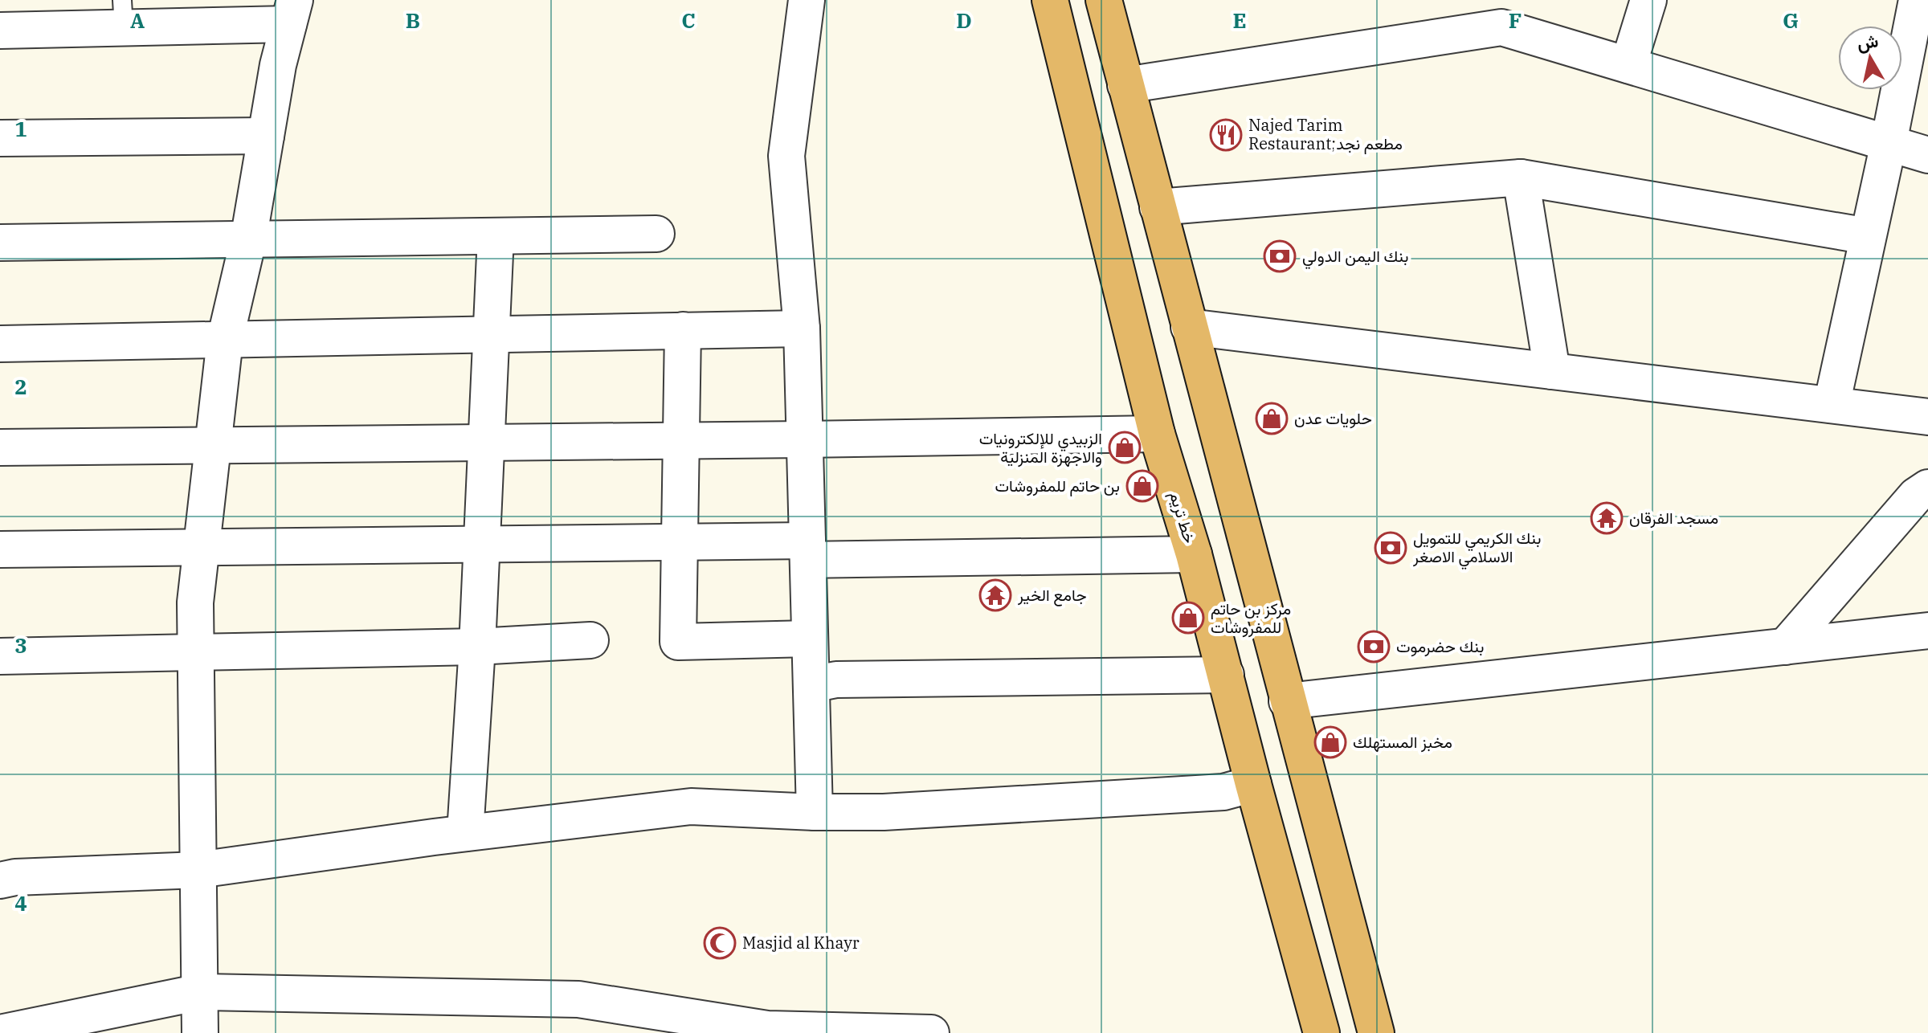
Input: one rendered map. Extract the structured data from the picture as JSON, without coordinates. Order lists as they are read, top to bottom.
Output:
{
  "streets": {
    "highway": ["خط تريم"]
  },
  "places": {
    "restaurant": ["Najed Tarim Restaurant;مطعم نجد"],
    "bank": ["بنك اليمن الدولي", "بنك الكريمي للتمويل الاسلامي الاصغر", "بنك حضرموت"],
    "shop": [
      "حلويات عدن",
      "الزبيدي للإلكترونيات والاجهزة المنزلية",
      "بن حاتم للمفروشات",
      "مركز بن حاتم للمفروشات",
      "مخبز المستهلك"
    ],
    "temple": ["مسجد الفرقان", "جامع الخير"],
    "mosque": ["Masjid al Khayr"]
  },
  "north": "top",
  "grid": {
    "columns": [
      "A",
      "B",
      "C",
      "D",
      "E",
      "F",
      "G"
    ],
    "rows": [
      "1",
      "2",
      "3",
      "4"
    ]
  }
}
